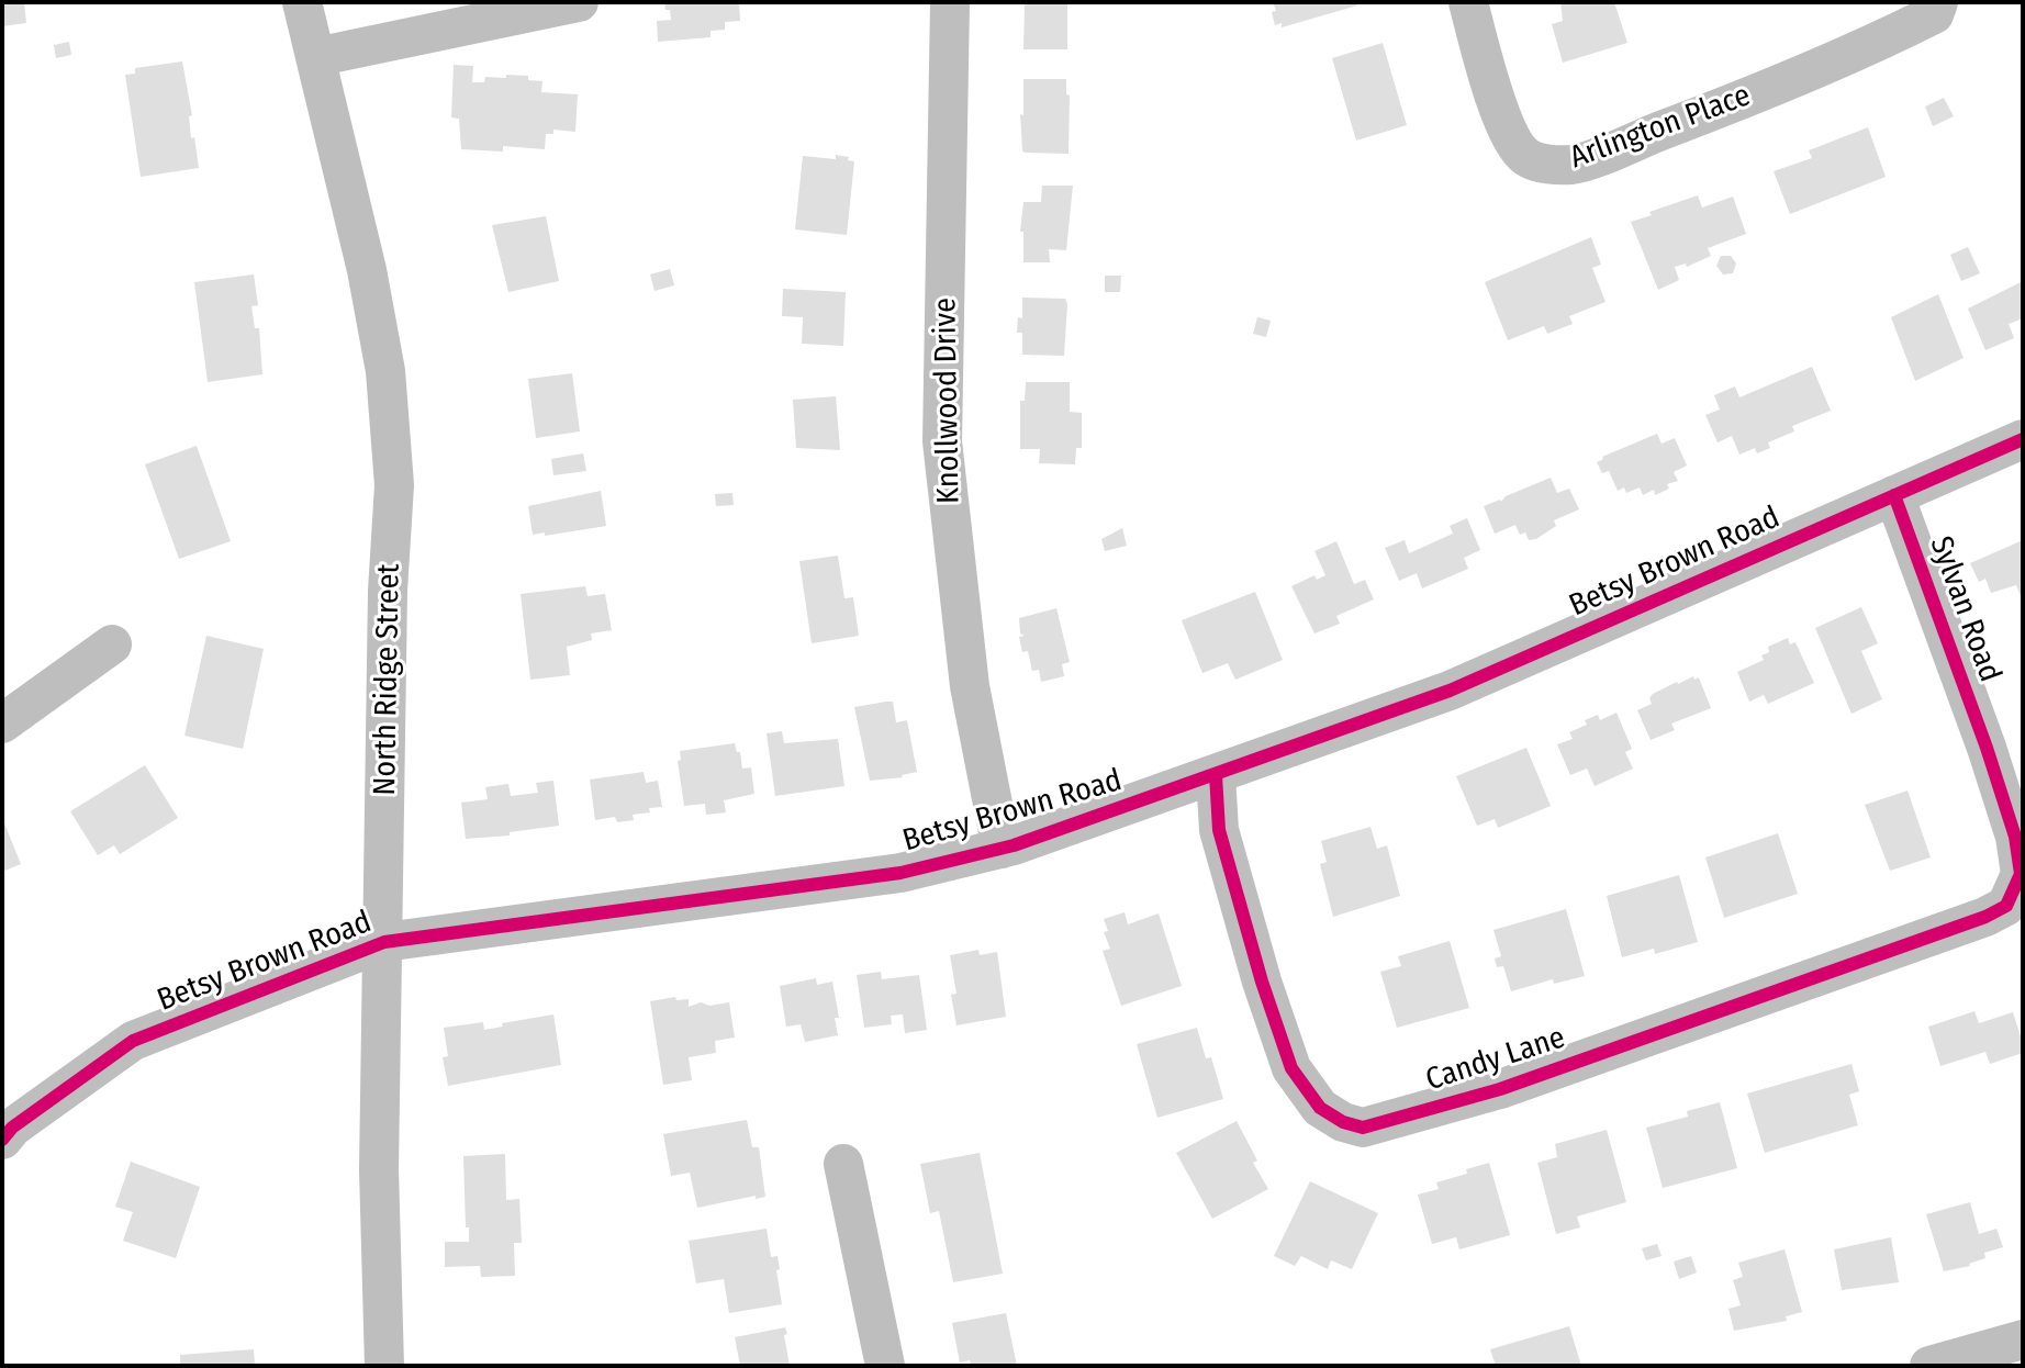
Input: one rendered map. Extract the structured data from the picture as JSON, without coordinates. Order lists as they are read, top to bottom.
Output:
{
  "streets": {
    "street": [
      "Arlington Place",
      "Knollwood Drive",
      "Betsy Brown Road",
      "Sylvan Road",
      "North Ridge Street",
      "Candy Lane"
    ]
  },
  "crossings": [
    ["Knollwood Drive", "Betsy Brown Road"],
    ["Betsy Brown Road", "Sylvan Road"],
    ["Betsy Brown Road", "North Ridge Street"],
    ["Betsy Brown Road", "Candy Lane"],
    ["Sylvan Road", "Candy Lane"]
  ]
}
